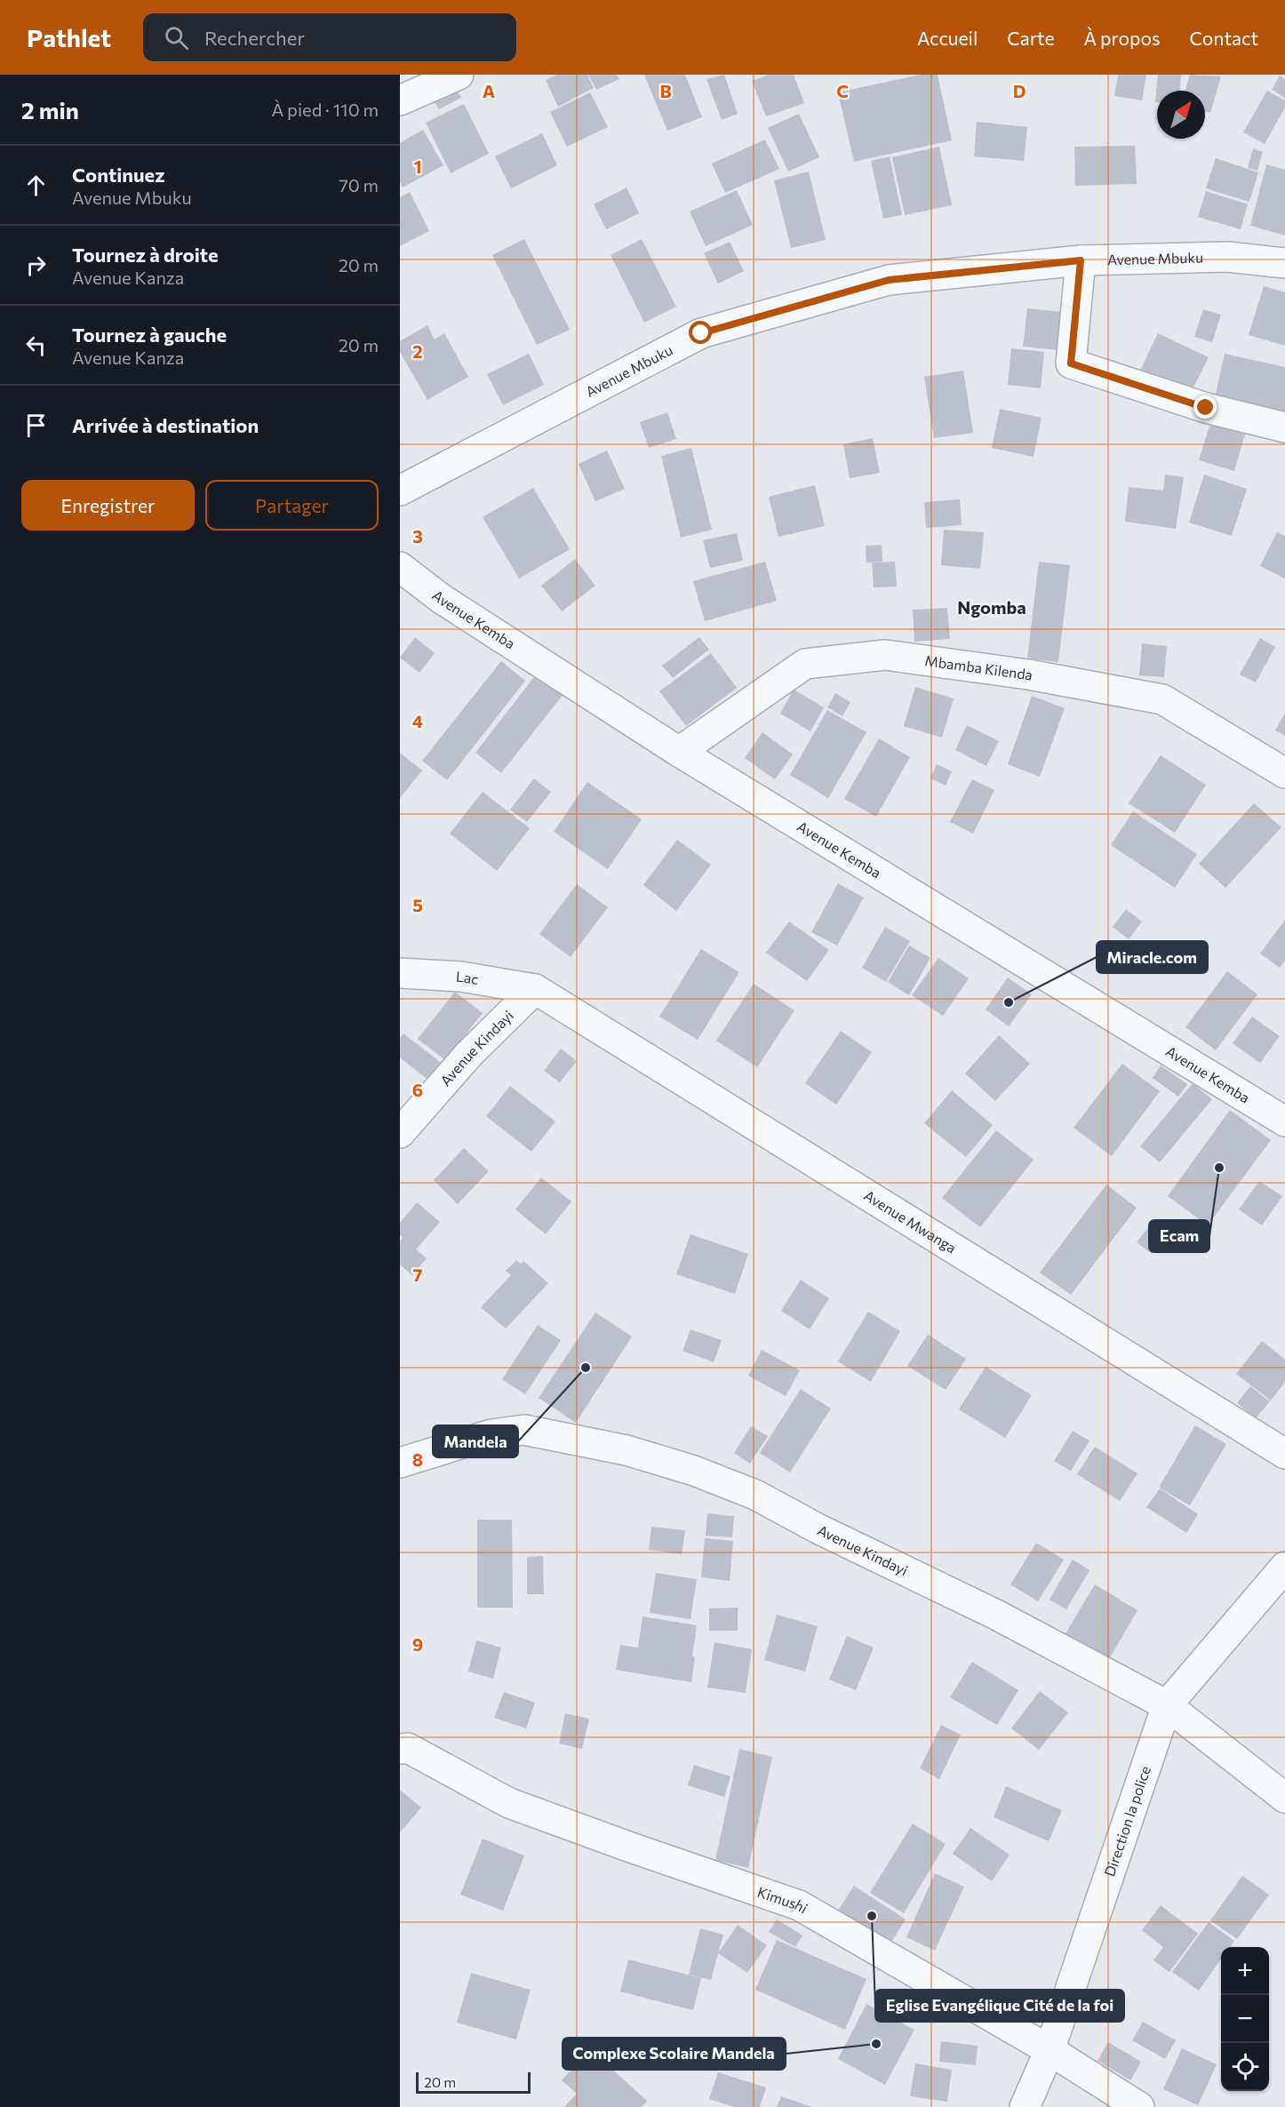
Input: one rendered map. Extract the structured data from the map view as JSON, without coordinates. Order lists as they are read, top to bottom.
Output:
{
  "streets": {
    "street": [
      "Avenue Mbuku",
      "Avenue Kemba",
      "Mbamba Kilenda",
      "Lac",
      "Avenue Kindayi",
      "Avenue Mwanga",
      "Direction la police",
      "Kimushi"
    ]
  },
  "crossings": [
    ["Avenue Kemba", "Mbamba Kilenda"],
    ["Lac", "Avenue Kindayi"],
    ["Lac", "Avenue Mwanga"],
    ["Avenue Kindayi", "Avenue Mwanga"],
    ["Avenue Kindayi", "Direction la police"],
    ["Direction la police", "Kimushi"]
  ],
  "districts": ["Ngomba"],
  "places": [
    "Miracle.com",
    "Ecam",
    "Mandela",
    "Eglise Evangélique Cité de la foi",
    "Complexe Scolaire Mandela"
  ],
  "scale_bar": "20 m",
  "north": "top right",
  "page": {
    "header": "Pathlet",
    "search": "Rechercher",
    "nav": [
      "Accueil",
      "Carte",
      "À propos",
      "Contact"
    ],
    "heading": ["2 min", "À pied · 110 m"],
    "list": [
      ["Continuez", "Avenue Mbuku", "70 m"],
      ["Tournez à droite", "Avenue Kanza", "20 m"],
      ["Tournez à gauche", "Avenue Kanza", "20 m"],
      "Arrivée à destination"
    ],
    "buttons": ["Enregistrer", "Partager"],
    "map_buttons": ["+", "−"],
    "scale": "20 m"
  },
  "grid": {
    "columns": [
      "A",
      "B",
      "C",
      "D"
    ],
    "rows": [
      "1",
      "2",
      "3",
      "4",
      "5",
      "6",
      "7",
      "8",
      "9"
    ]
  }
}
